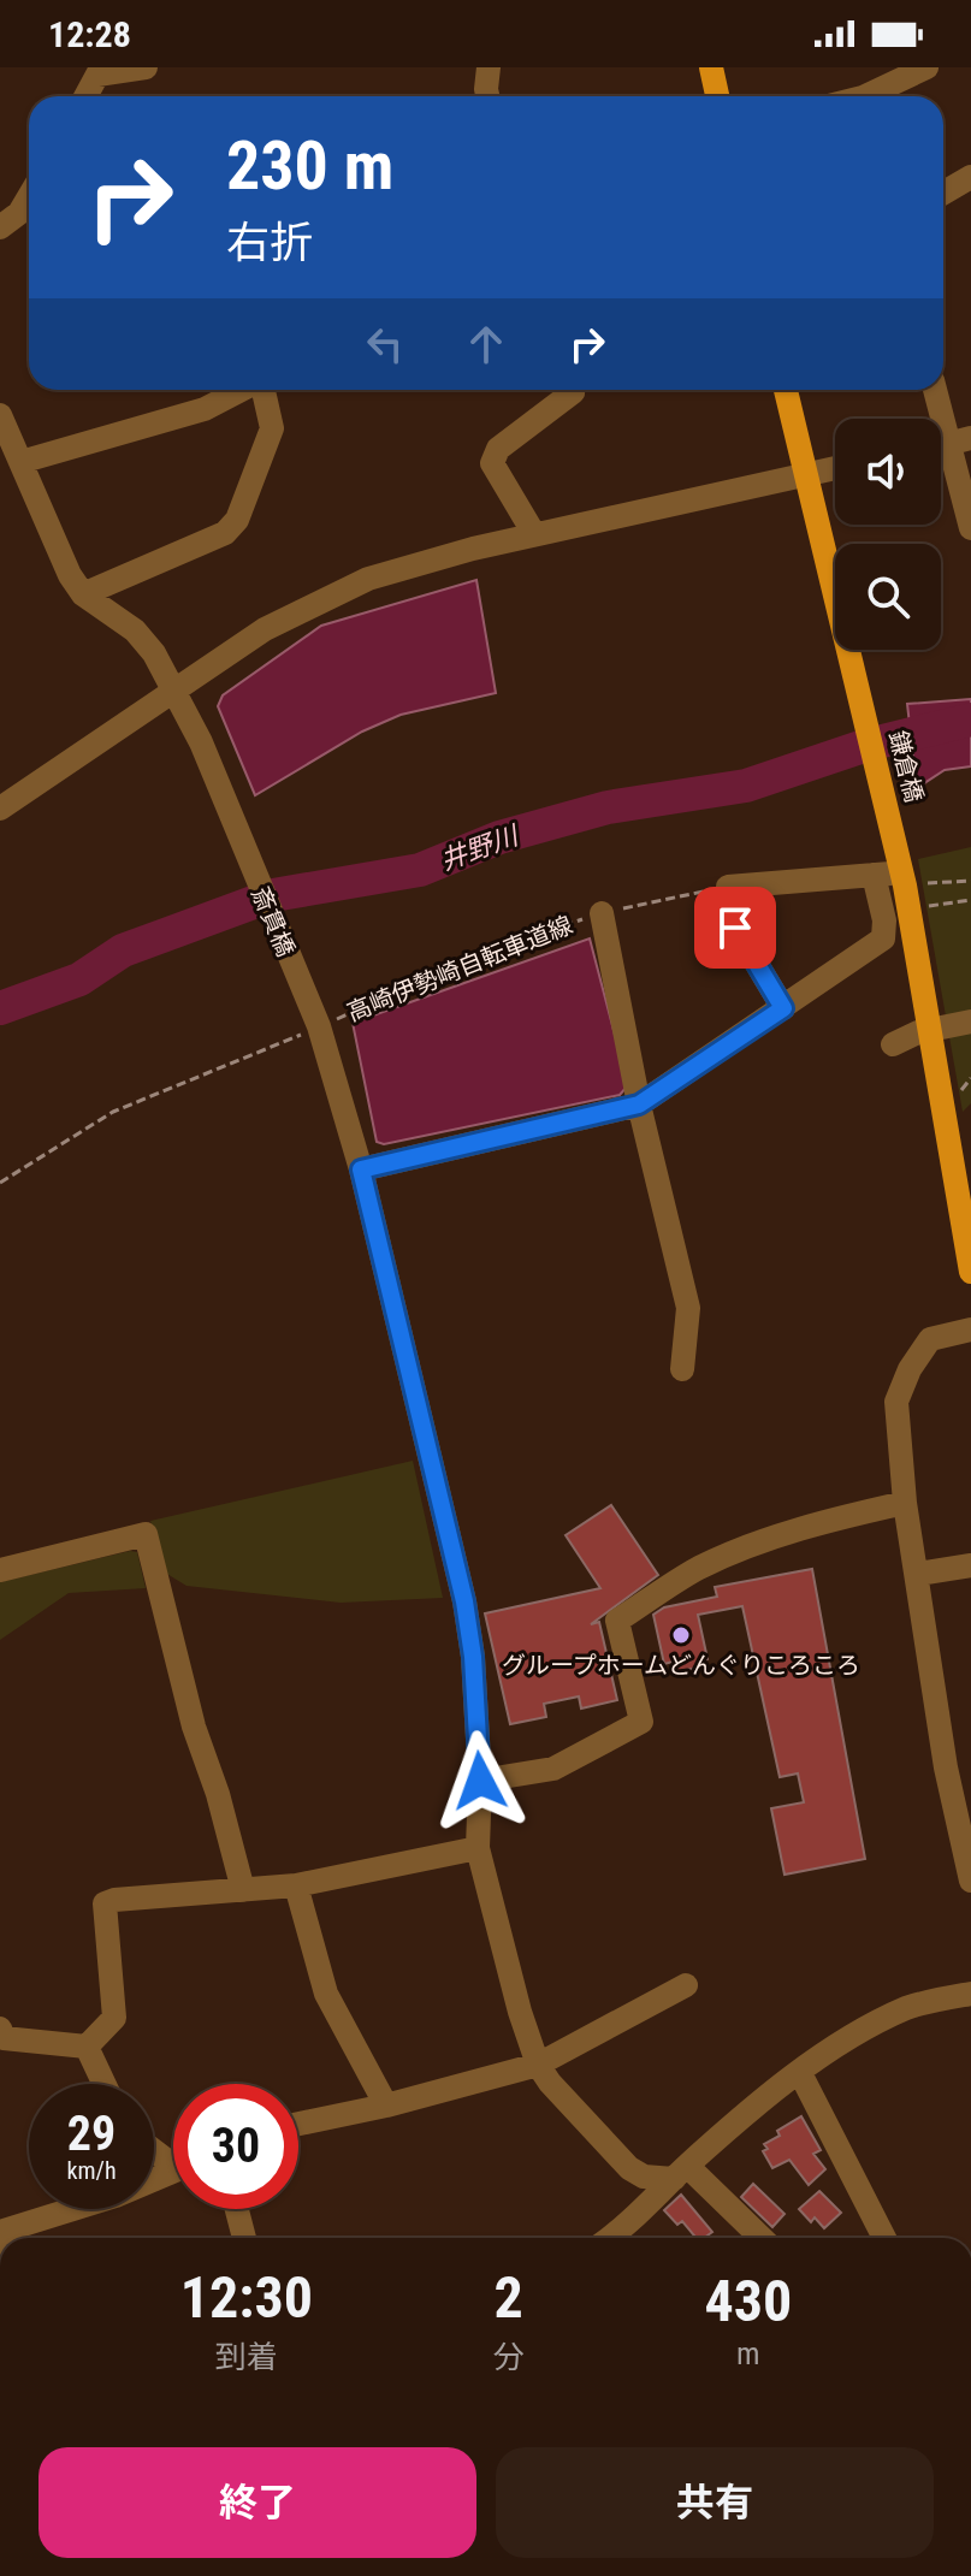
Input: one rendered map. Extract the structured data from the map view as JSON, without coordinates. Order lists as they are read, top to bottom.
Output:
{
  "streets": {
    "main road": ["鎌倉橋"],
    "street": ["斎貫橋"],
    "path": ["高崎伊勢崎自転車道線"]
  },
  "crossings": [
    ["斎貫橋", "高崎伊勢崎自転車道線"]
  ],
  "water": ["井野川"],
  "places": ["グループホームどんぐりころころ"],
  "page": {
    "status": "12:28",
    "turn": ["230 m", "右折"],
    "speed": "29 km/h",
    "limit": "30",
    "eta": [
      "12:30",
      "到着",
      "2",
      "分",
      "430",
      "m"
    ],
    "buttons": ["終了", "共有"]
  }
}
